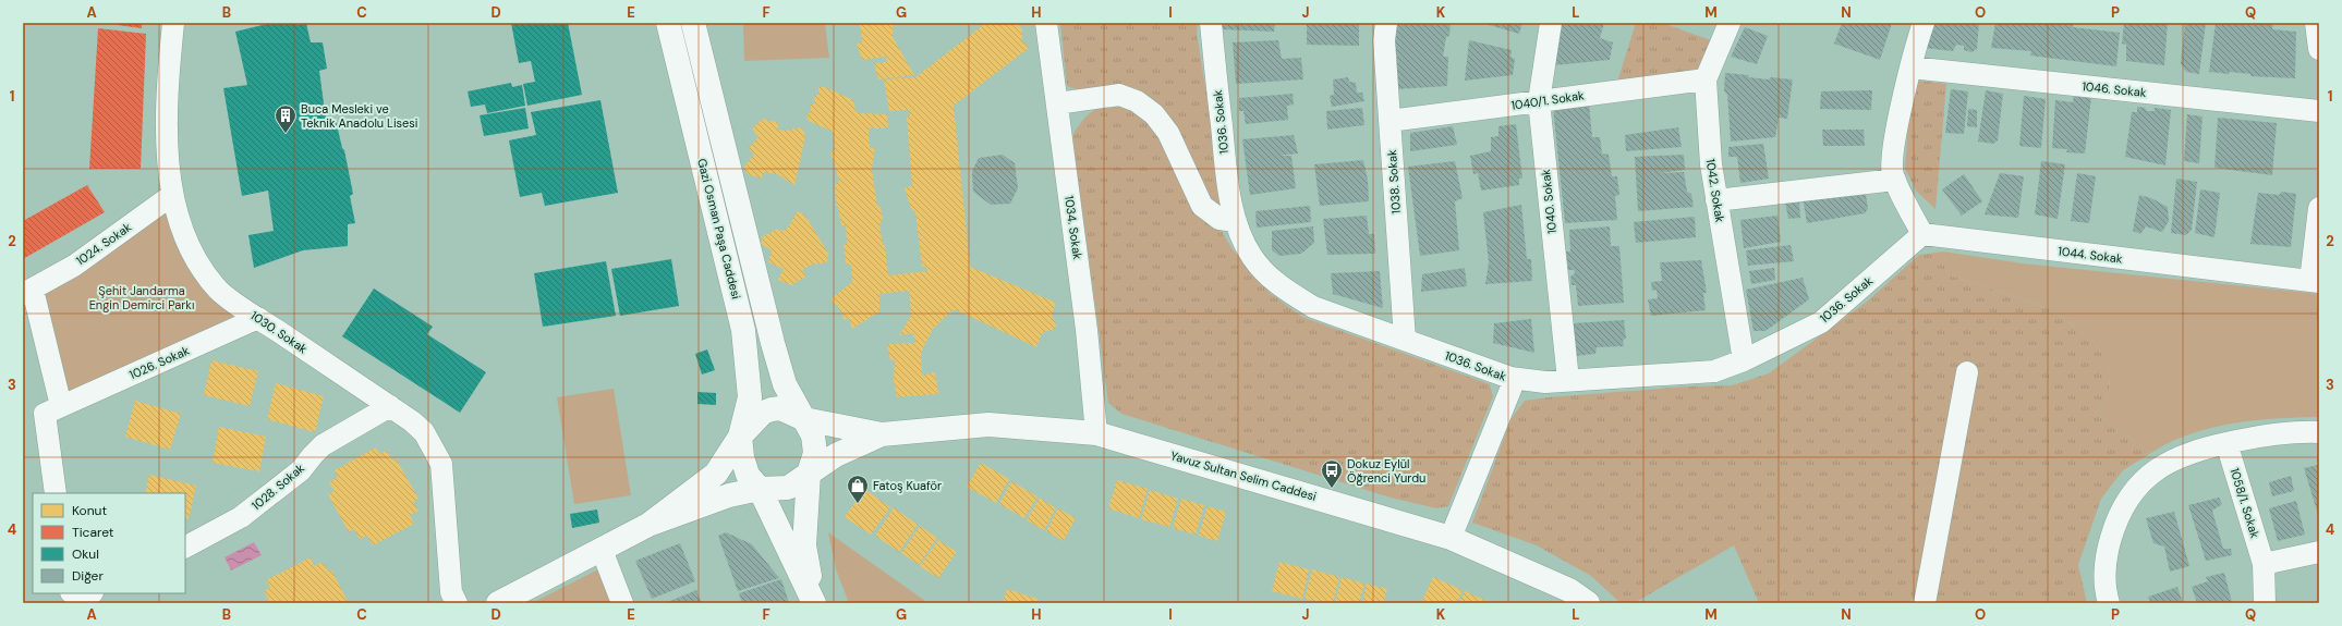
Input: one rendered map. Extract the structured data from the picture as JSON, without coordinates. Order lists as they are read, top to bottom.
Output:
{
  "streets": {
    "main road": ["Gazi Osman Paşa Caddesi", "Yavuz Sultan Selim Caddesi"],
    "street": [
      "1046. Sokak",
      "1040/1. Sokak",
      "1036. Sokak",
      "1038. Sokak",
      "1042. Sokak",
      "1040. Sokak",
      "1034. Sokak",
      "1024. Sokak",
      "1044. Sokak",
      "1030. Sokak",
      "1026. Sokak",
      "1028. Sokak",
      "1058/1. Sokak"
    ]
  },
  "crossings": [
    ["1040/1. Sokak", "1038. Sokak"],
    ["1040/1. Sokak", "1042. Sokak"],
    ["1040/1. Sokak", "1040. Sokak"],
    ["1036. Sokak", "1038. Sokak"],
    ["1036. Sokak", "1042. Sokak"],
    ["1036. Sokak", "1040. Sokak"],
    ["1036. Sokak", "1044. Sokak"],
    ["1034. Sokak", "Yavuz Sultan Selim Caddesi"],
    ["1024. Sokak", "1030. Sokak"],
    ["1024. Sokak", "1026. Sokak"],
    ["1030. Sokak", "1026. Sokak"],
    ["1030. Sokak", "1028. Sokak"]
  ],
  "parks": ["Şehit Jandarma Engin Demirci Parkı"],
  "places": {
    "building": ["Buca Mesleki ve Teknik Anadolu Lisesi"],
    "bus stop": ["Dokuz Eylül Öğrenci Yurdu"],
    "shop": ["Fatoş Kuaför"]
  },
  "legend": [
    "Konut",
    "Ticaret",
    "Okul",
    "Diğer"
  ],
  "grid": {
    "columns": [
      "A",
      "B",
      "C",
      "D",
      "E",
      "F",
      "G",
      "H",
      "I",
      "J",
      "K",
      "L",
      "M",
      "N",
      "O",
      "P",
      "Q"
    ],
    "rows": [
      "1",
      "2",
      "3",
      "4"
    ]
  }
}
